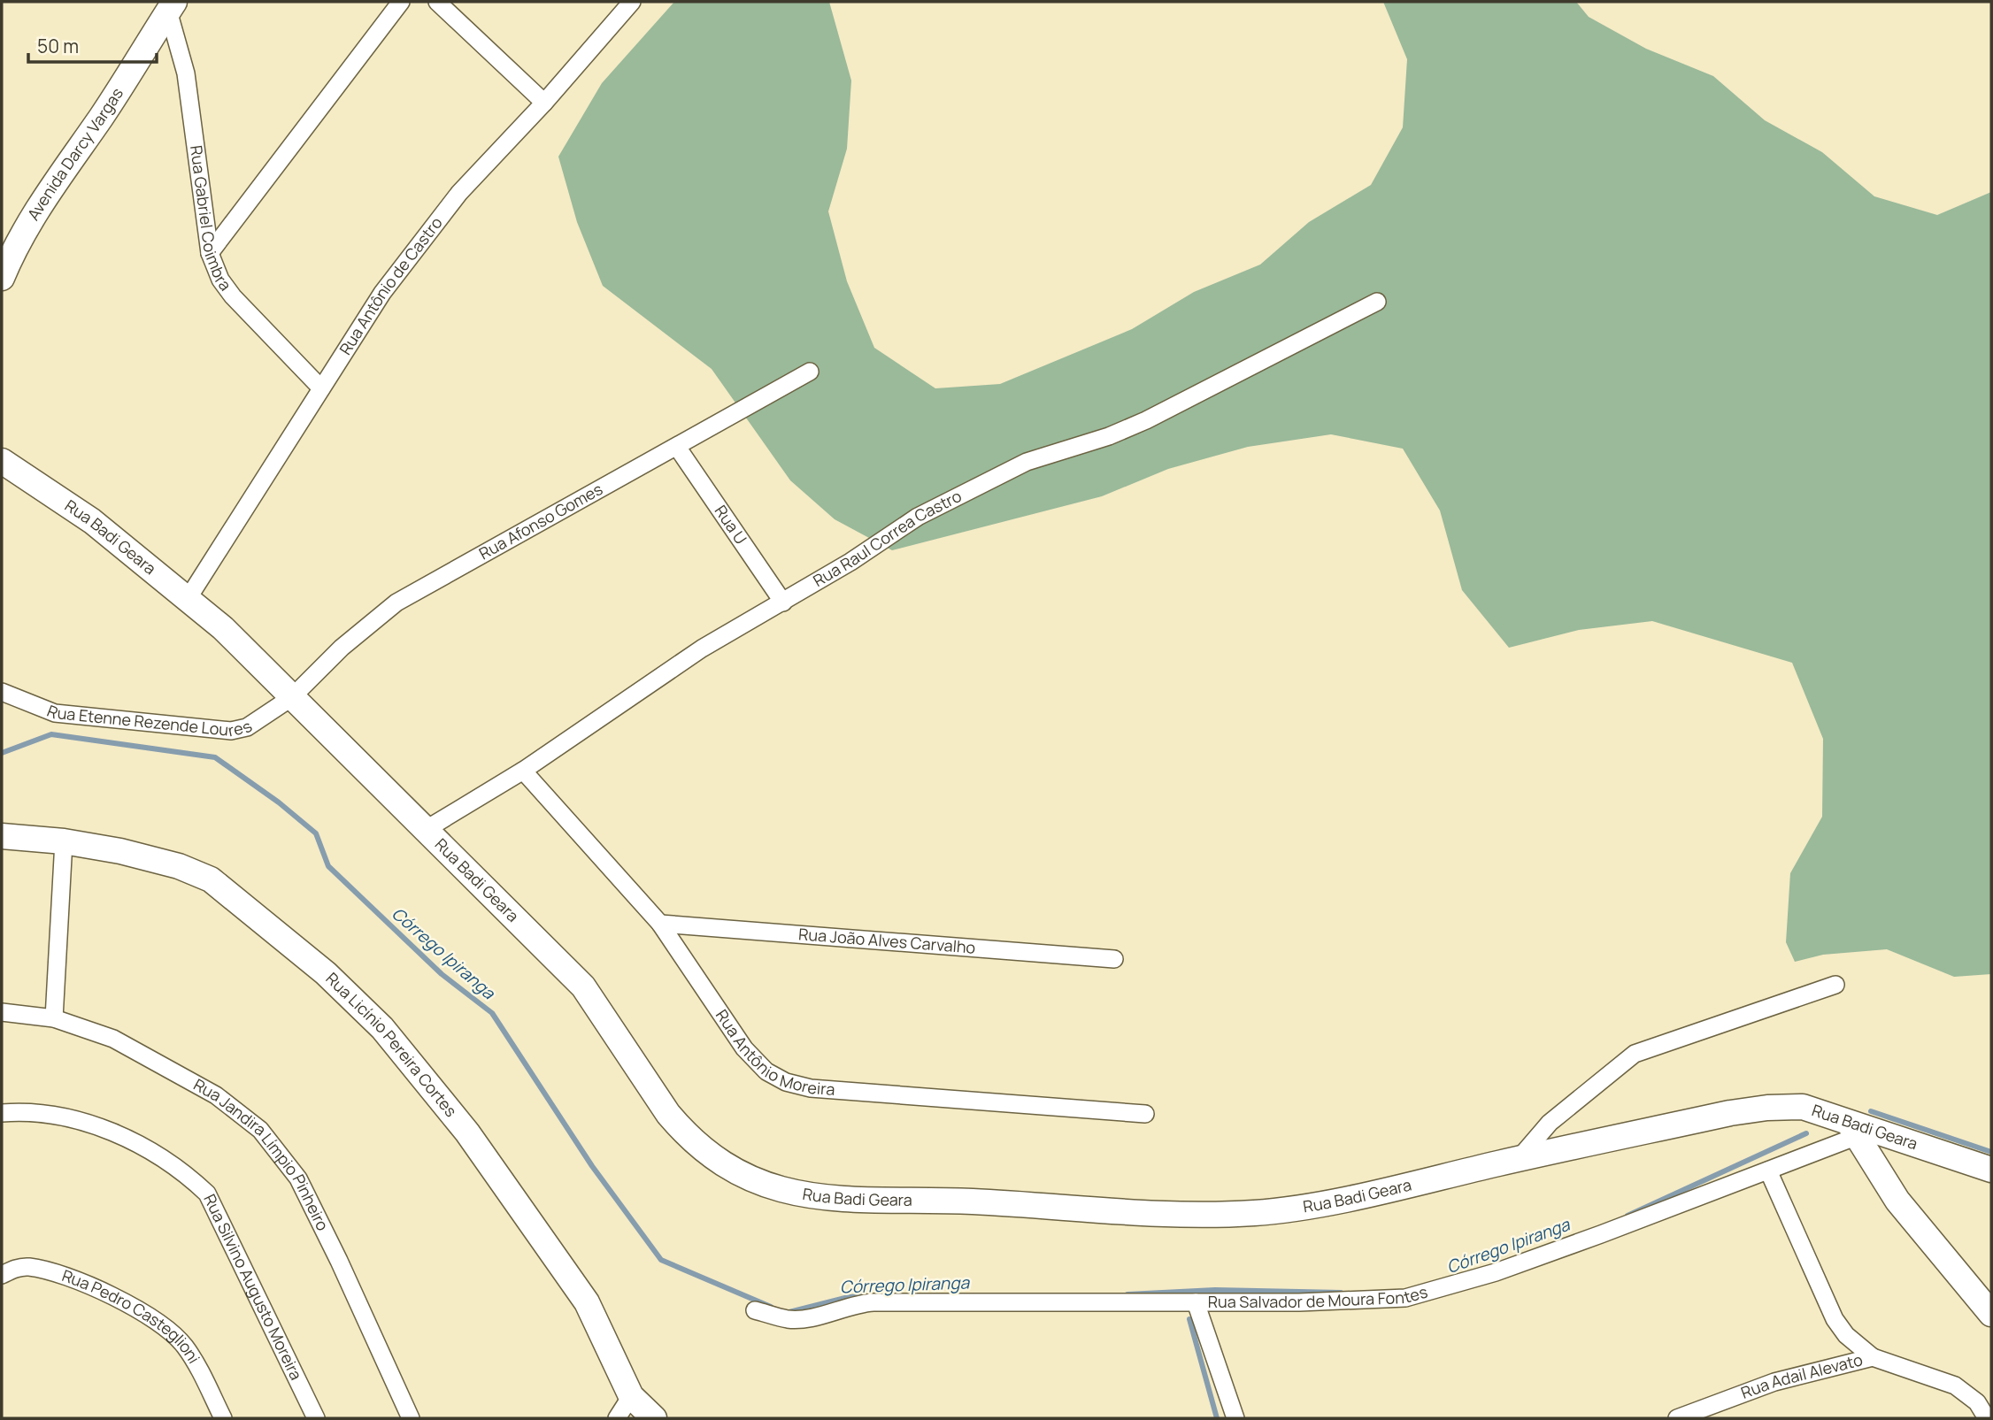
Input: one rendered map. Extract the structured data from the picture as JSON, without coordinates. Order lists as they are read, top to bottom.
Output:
{
  "streets": {
    "street": [
      "Avenida Darcy Vargas",
      "Rua Gabriel Coimbra",
      "Rua Antônio de Castro",
      "Rua Afonso Gomes",
      "Rua U",
      "Rua Badi Geara",
      "Rua Raul Correa Castro",
      "Rua Etenne Rezende Loures",
      "Rua João Alves Carvalho",
      "Rua Licínio Pereira Cortes",
      "Rua Antônio Moreira",
      "Rua Jandira Límpio Pinheiro",
      "Rua Silvino Augusto Moreira",
      "Rua Salvador de Moura Fontes",
      "Rua Pedro Casteglioni",
      "Rua Adail Alevato"
    ]
  },
  "crossings": [
    ["Avenida Darcy Vargas", "Rua Gabriel Coimbra"],
    ["Rua Gabriel Coimbra", "Rua Antônio de Castro"],
    ["Rua Antônio de Castro", "Rua Badi Geara"],
    ["Rua Afonso Gomes", "Rua U"],
    ["Rua Afonso Gomes", "Rua Badi Geara"],
    ["Rua Afonso Gomes", "Rua Etenne Rezende Loures"],
    ["Rua U", "Rua Raul Correa Castro"],
    ["Rua Badi Geara", "Rua Raul Correa Castro"],
    ["Rua Badi Geara", "Rua Etenne Rezende Loures"],
    ["Rua Badi Geara", "Rua Salvador de Moura Fontes"],
    ["Rua Raul Correa Castro", "Rua Antônio Moreira"],
    ["Rua João Alves Carvalho", "Rua Antônio Moreira"]
  ],
  "water": ["Córrego Ipiranga"],
  "scale_bar": "50 m"
}
